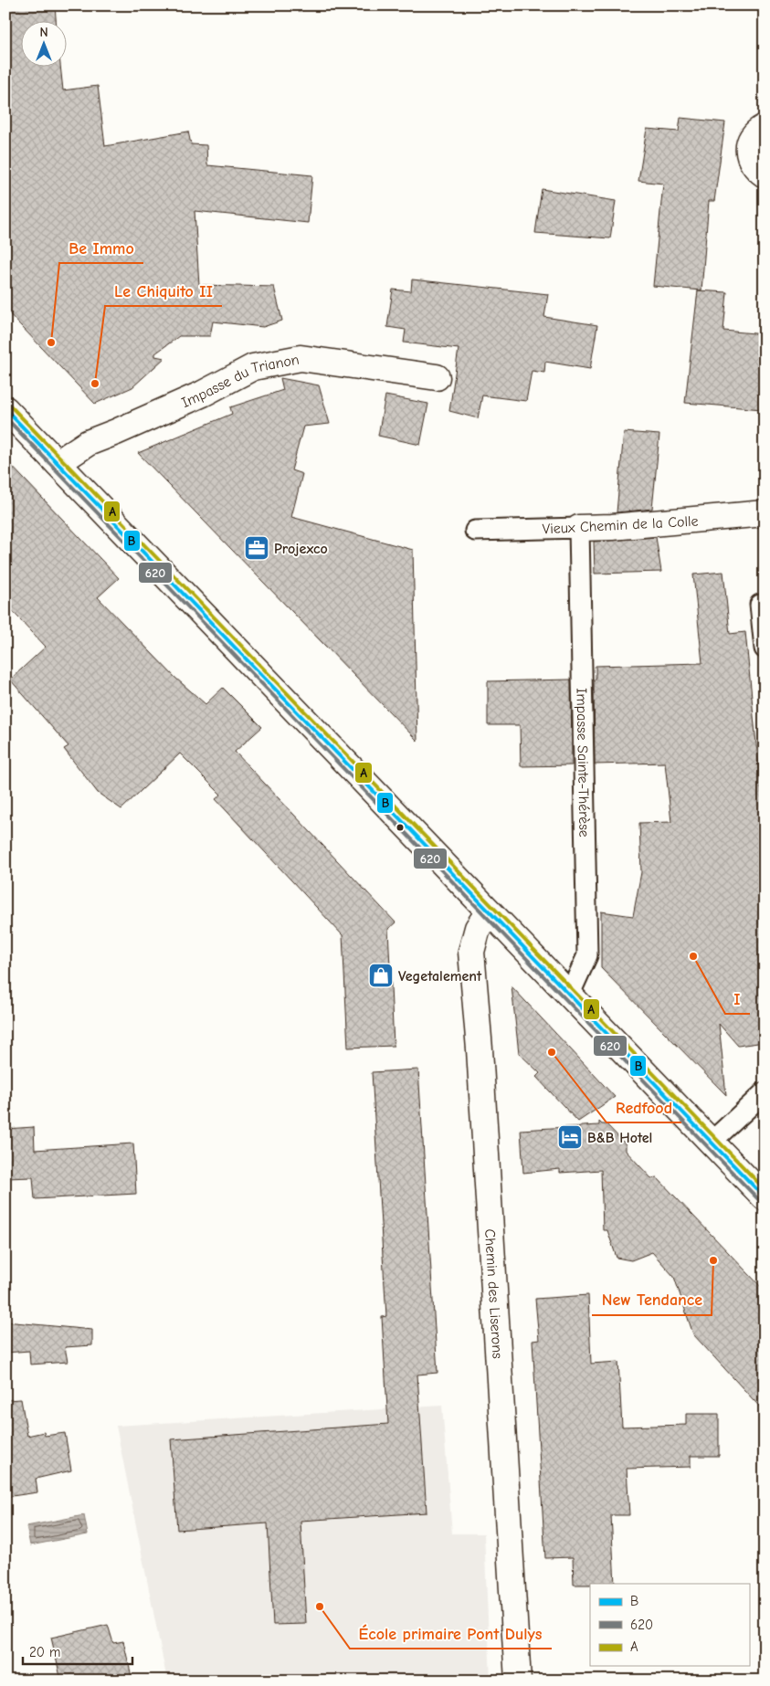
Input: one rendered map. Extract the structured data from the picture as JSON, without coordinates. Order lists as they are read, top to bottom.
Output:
{
  "streets": {
    "street": ["Impasse du Trianon", "Vieux Chemin de la Colle", "Chemin des Liserons"],
    "lane": ["Impasse Sainte-Thérèse"]
  },
  "crossings": [
    ["Vieux Chemin de la Colle", "Impasse Sainte-Thérèse"]
  ],
  "places": {
    "other": [
      "Be Immo",
      "Le Chiquito II",
      "I",
      "Redfood",
      "New Tendance",
      "École primaire Pont Dulys"
    ],
    "office": ["Projexco"],
    "shop": ["Vegetalement"],
    "hotel": ["B&B Hotel"]
  },
  "lines": ["transit line A", "transit line B", "transit line 620"],
  "legend": ["B", "620", "A"],
  "scale_bar": "20 m",
  "north": "top"
}
